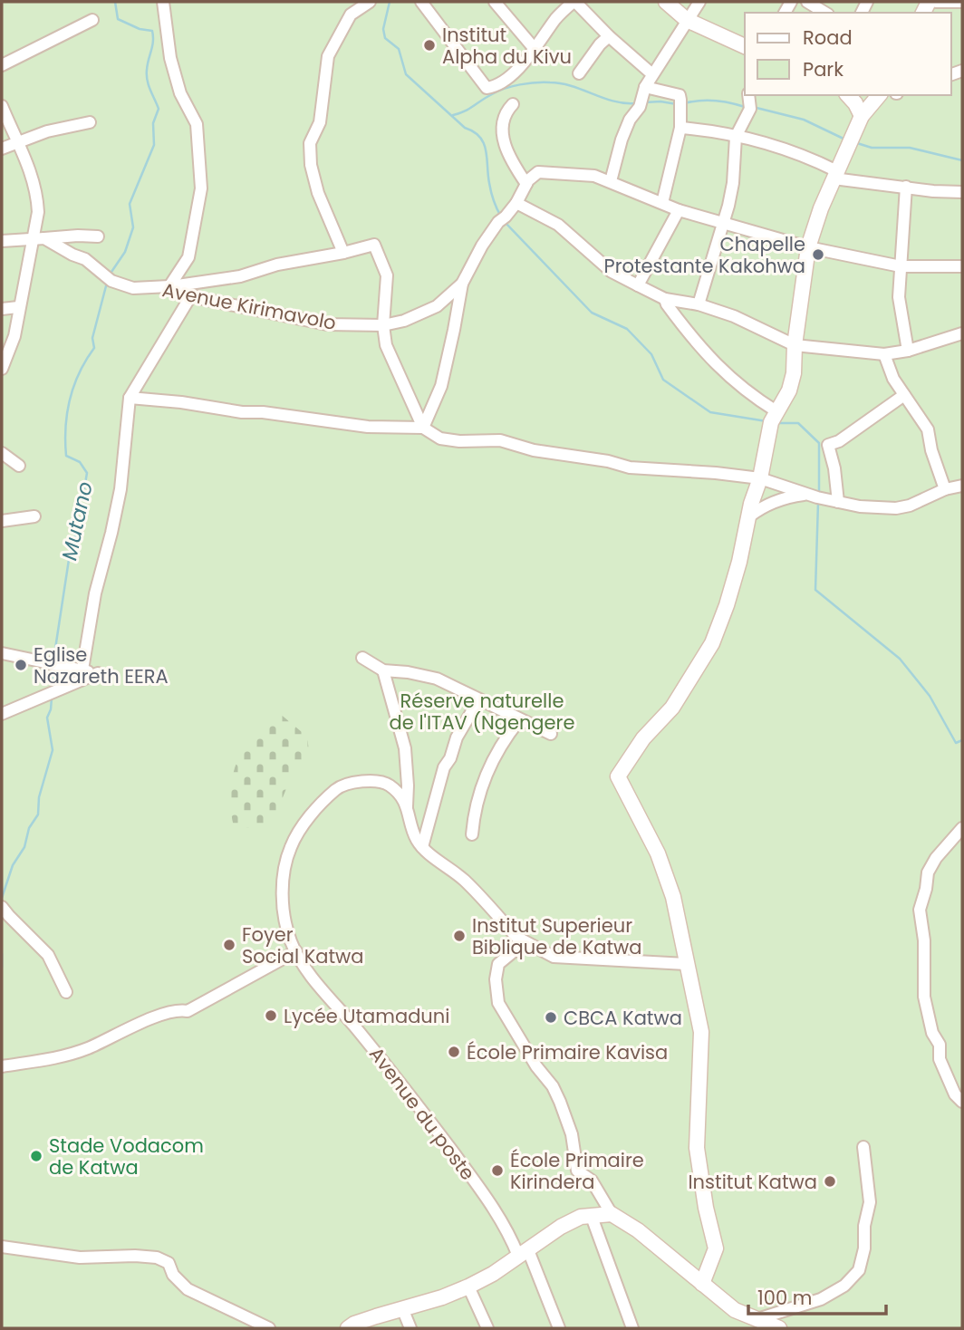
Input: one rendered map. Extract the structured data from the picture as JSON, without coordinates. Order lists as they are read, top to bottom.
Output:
{
  "streets": {
    "street": ["Avenue Kirimavolo", "Avenue du poste"]
  },
  "water": ["Mutano"],
  "parks": ["Réserve naturelle de l'ITAV (Ngengere"],
  "places": [
    "Institut Alpha du Kivu",
    "Chapelle Protestante Kakohwa",
    "Eglise Nazareth EERA",
    "Institut Superieur Biblique de Katwa",
    "Foyer Social Katwa",
    "Lycée Utamaduni",
    "CBCA Katwa",
    "École Primaire Kavisa",
    "Stade Vodacom de Katwa",
    "École Primaire Kirindera",
    "Institut Katwa"
  ],
  "legend": ["Road", "Park"],
  "scale_bar": "100 m"
}
